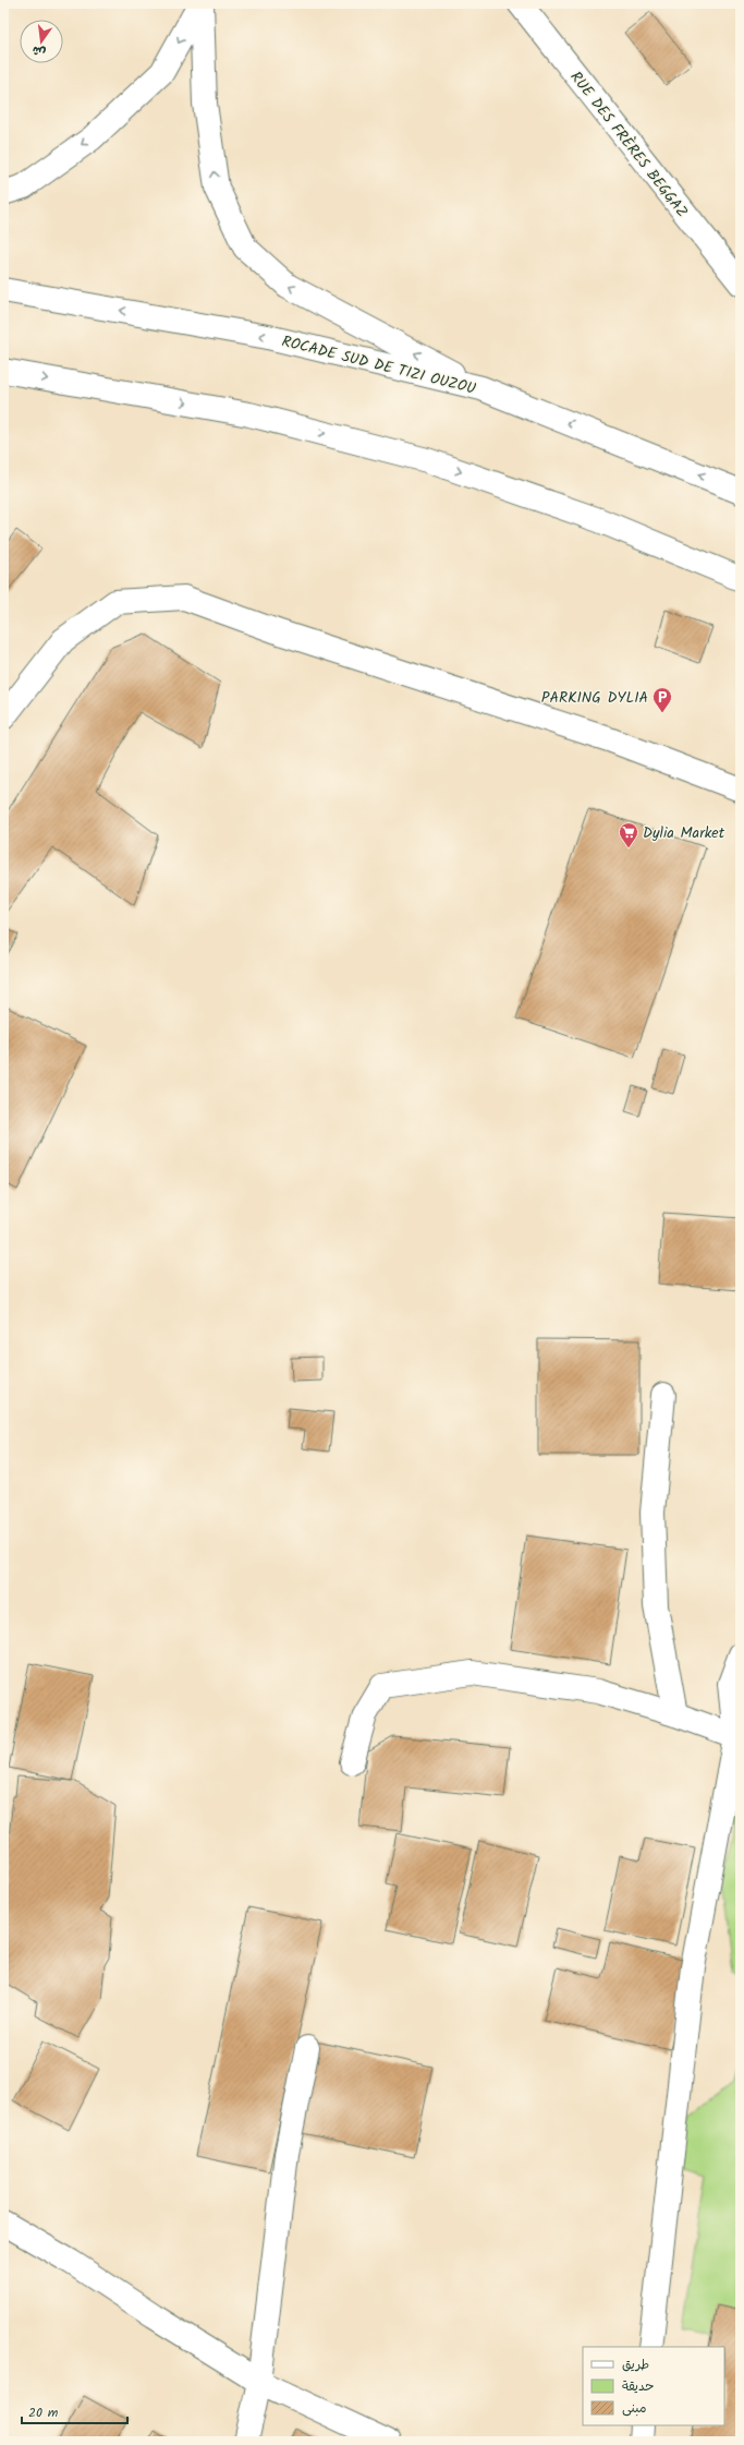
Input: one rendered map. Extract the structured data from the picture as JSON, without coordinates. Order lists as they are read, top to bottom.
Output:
{
  "streets": {
    "main road": ["RUE DES FRÈRES BEGGAZ", "ROCADE SUD DE TIZI OUZOU"]
  },
  "places": {
    "parking": ["PARKING DYLIA"],
    "supermarket": ["Dylia Market"]
  },
  "legend": ["طريق", "حديقة", "مبنى"],
  "scale_bar": "20 m",
  "north": "bottom"
}
